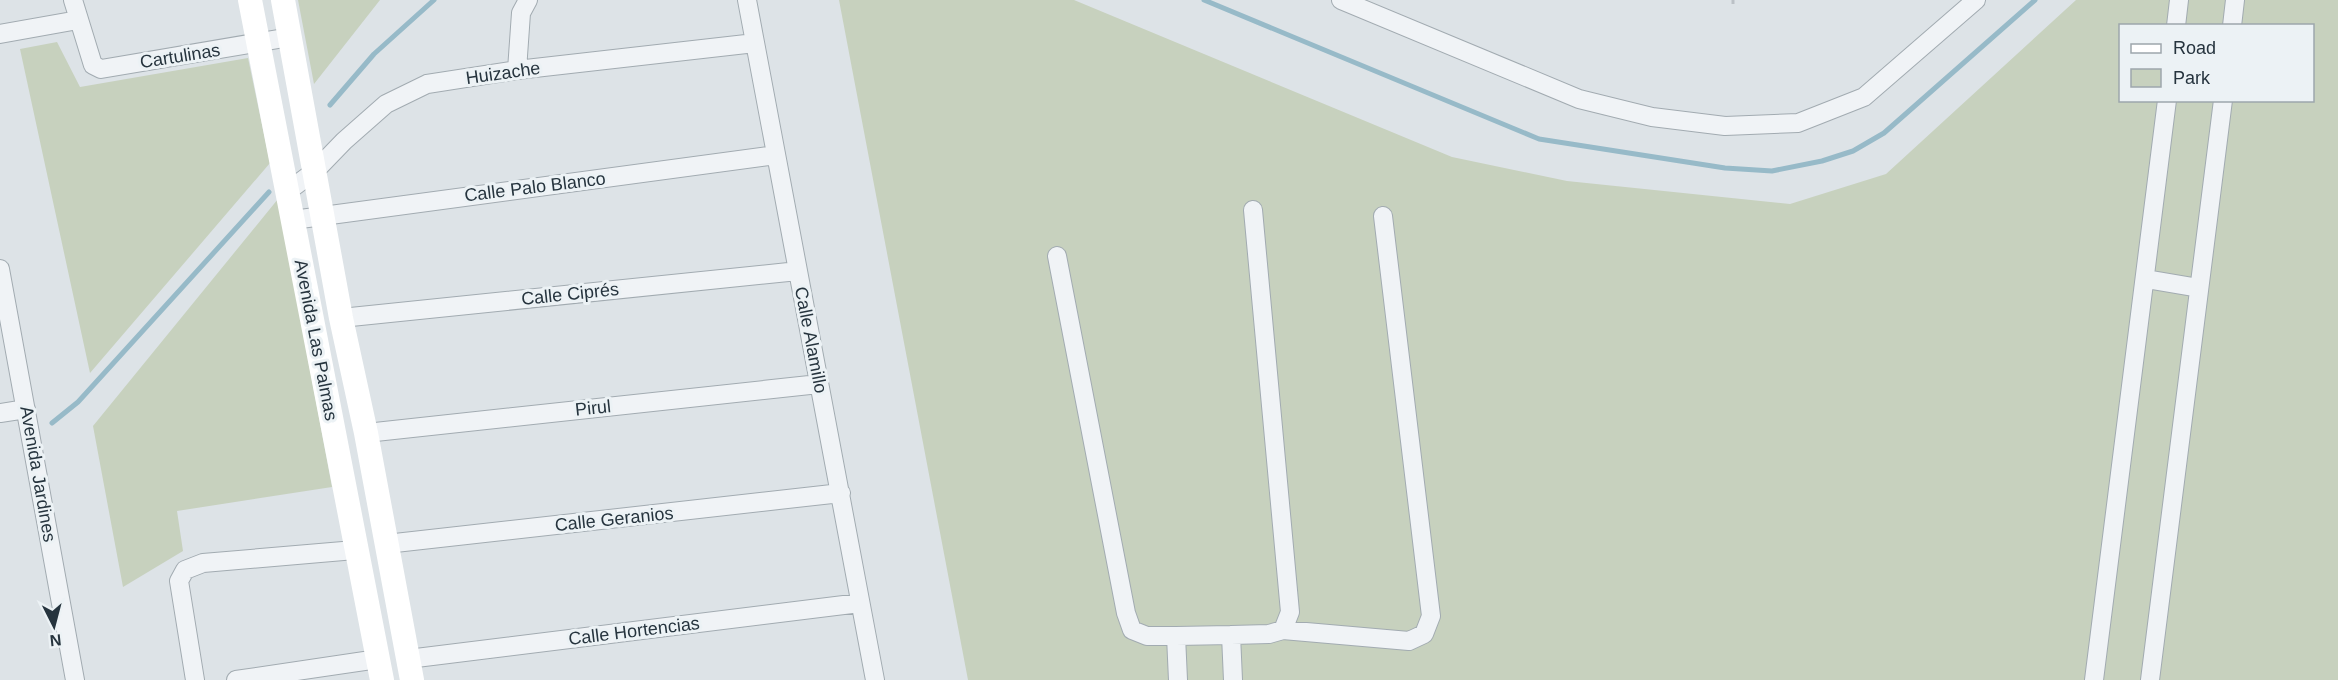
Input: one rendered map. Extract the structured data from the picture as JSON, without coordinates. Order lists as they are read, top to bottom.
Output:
{
  "streets": {
    "street": [
      "Cartulinas",
      "Huizache",
      "Calle Palo Blanco",
      "Calle Ciprés",
      "Avenida Las Palmas",
      "Calle Alamillo",
      "Pirul",
      "Avenida Jardines",
      "Calle Geranios",
      "Calle Hortencias"
    ]
  },
  "crossings": [
    ["Cartulinas", "Avenida Las Palmas"],
    ["Huizache", "Avenida Las Palmas"],
    ["Huizache", "Calle Alamillo"],
    ["Calle Palo Blanco", "Avenida Las Palmas"],
    ["Calle Palo Blanco", "Calle Alamillo"],
    ["Calle Ciprés", "Avenida Las Palmas"],
    ["Calle Ciprés", "Calle Alamillo"],
    ["Avenida Las Palmas", "Pirul"],
    ["Avenida Las Palmas", "Calle Geranios"],
    ["Avenida Las Palmas", "Calle Hortencias"],
    ["Calle Alamillo", "Pirul"],
    ["Calle Alamillo", "Calle Geranios"],
    ["Calle Alamillo", "Calle Hortencias"]
  ],
  "legend": ["Road", "Park"],
  "north": "bottom"
}
